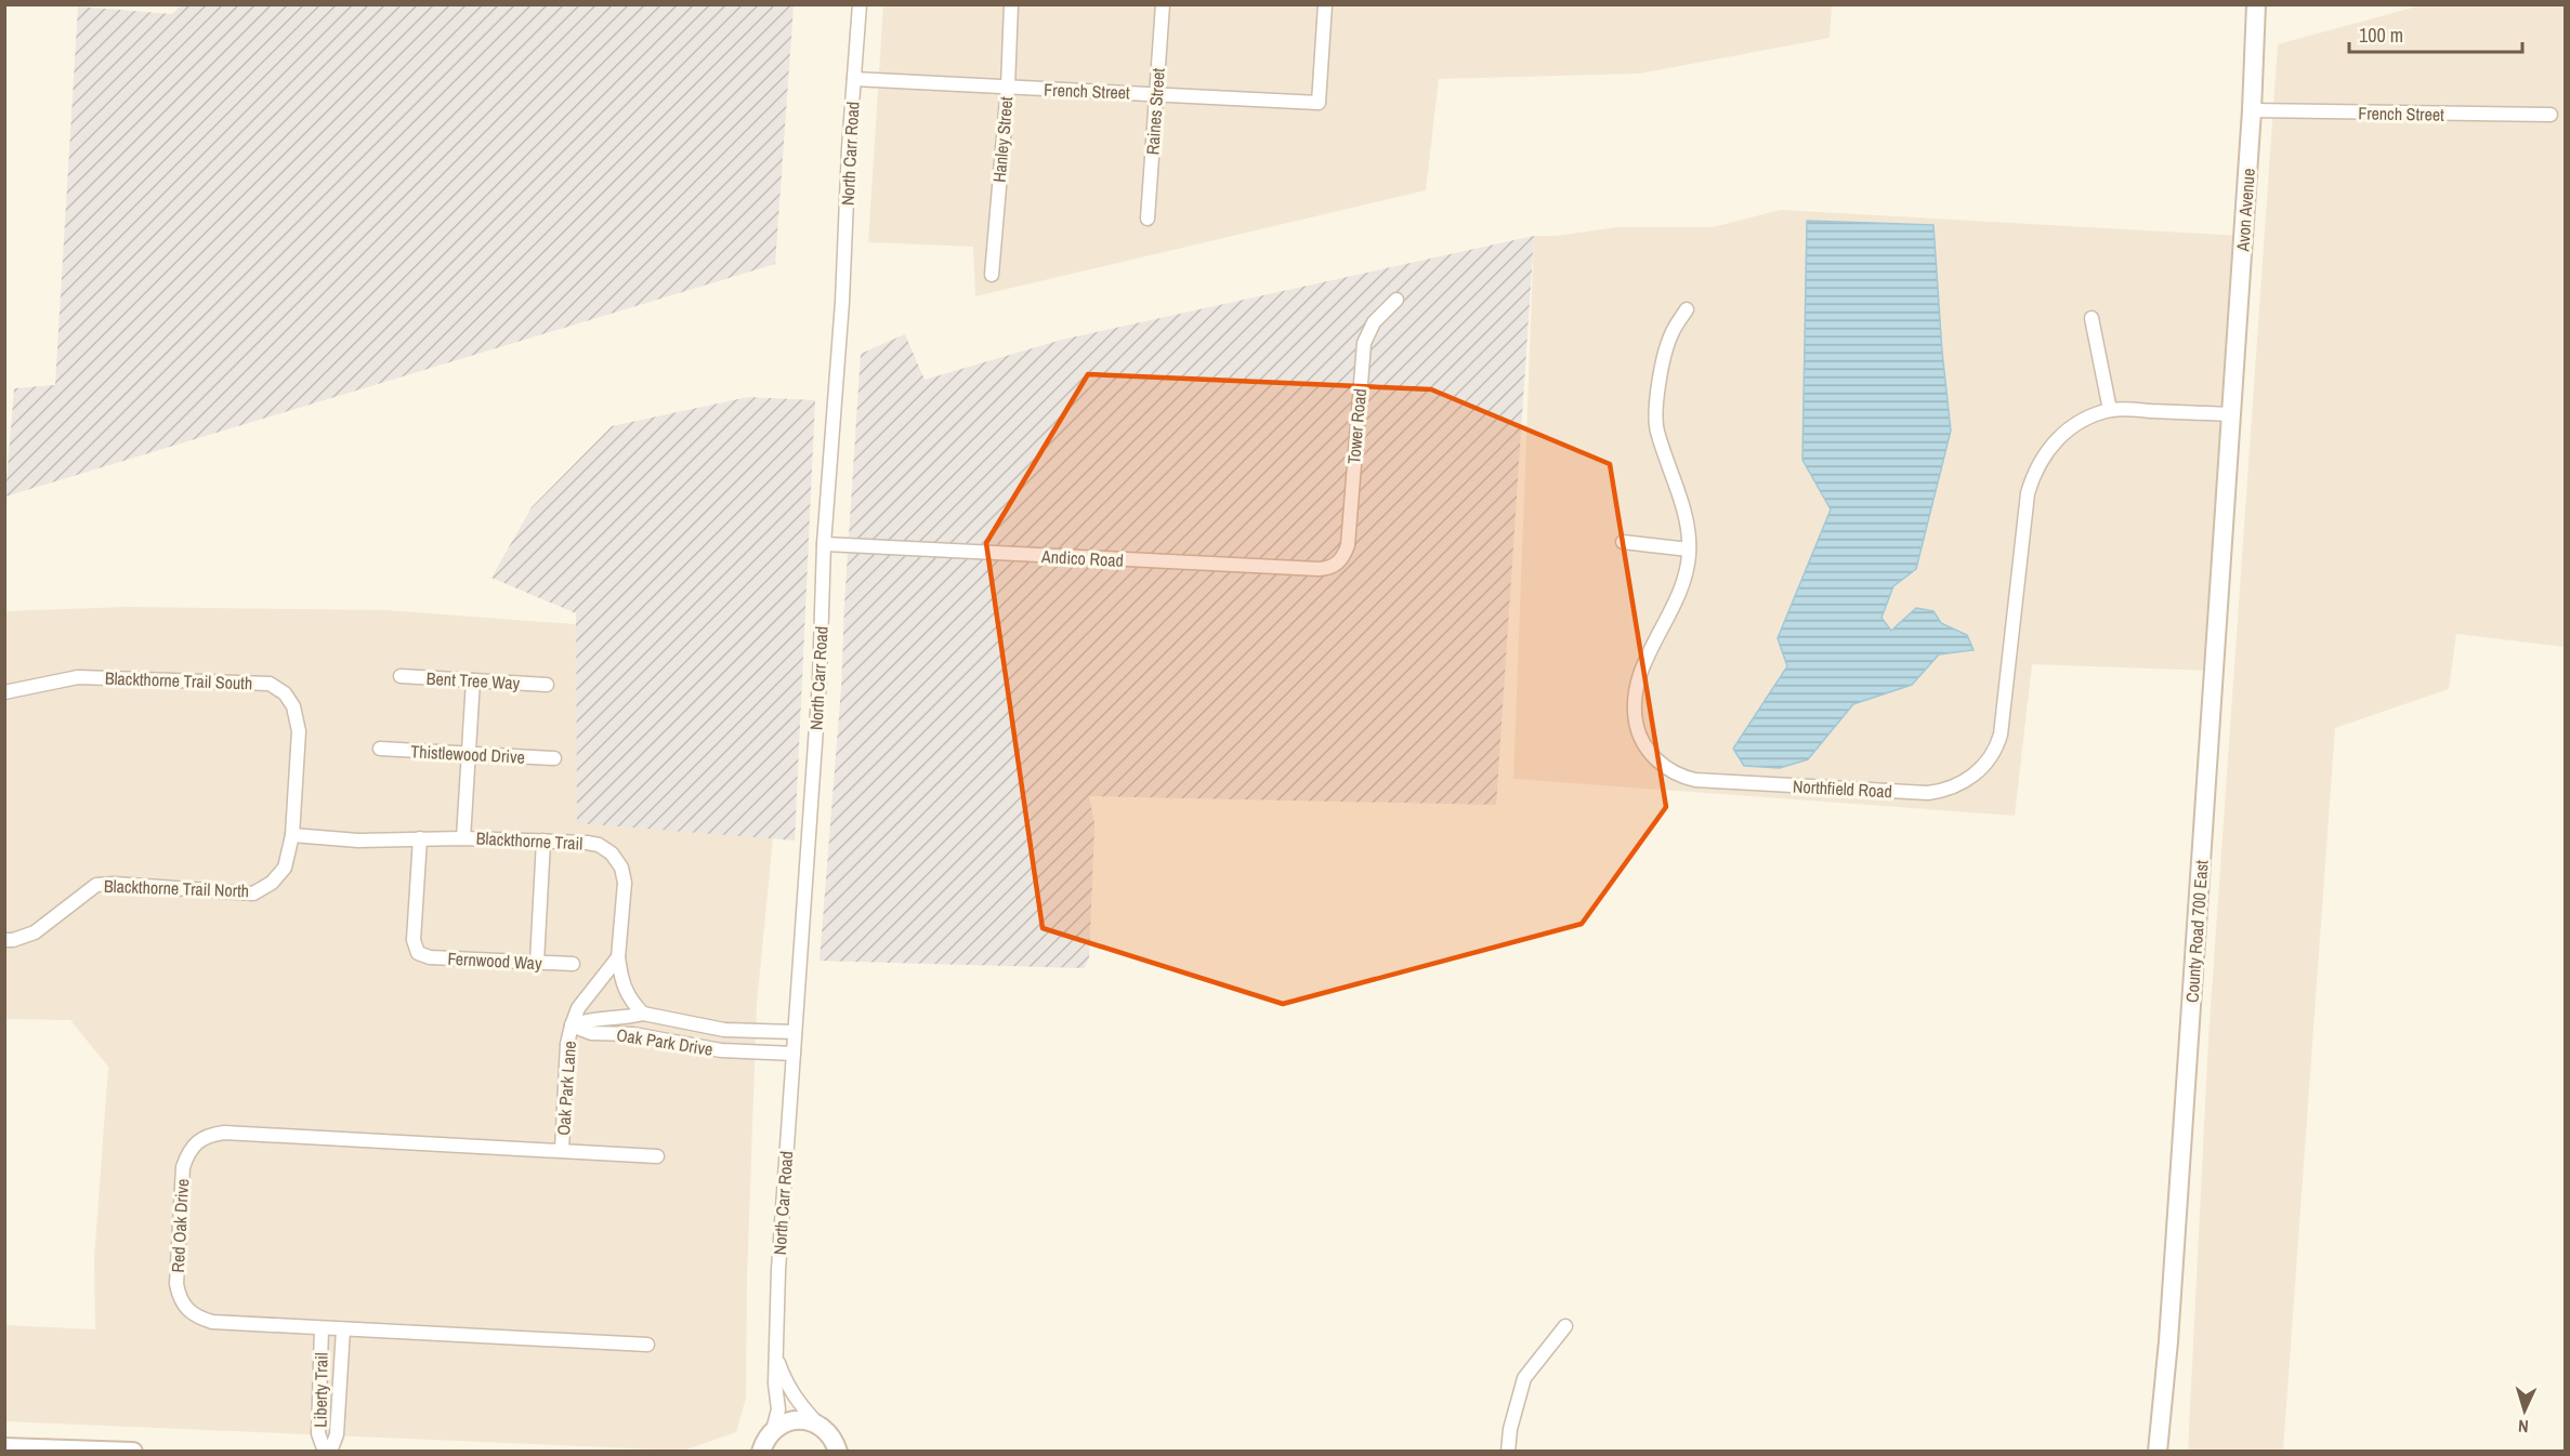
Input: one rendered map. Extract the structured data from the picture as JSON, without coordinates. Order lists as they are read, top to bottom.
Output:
{
  "streets": {
    "main road": ["Avon Avenue", "County Road 700 East"],
    "street": [
      "French Street",
      "Raines Street",
      "Hanley Street",
      "North Carr Road",
      "Tower Road",
      "Andico Road",
      "Blackthorne Trail South",
      "Bent Tree Way",
      "Thistlewood Drive",
      "Northfield Road",
      "Blackthorne Trail",
      "Blackthorne Trail North",
      "Fernwood Way",
      "Oak Park Drive",
      "Oak Park Lane",
      "Red Oak Drive",
      "Liberty Trail"
    ]
  },
  "crossings": [
    ["French Street", "Raines Street"],
    ["French Street", "Hanley Street"],
    ["French Street", "North Carr Road"],
    ["French Street", "Avon Avenue"],
    ["North Carr Road", "Andico Road"],
    ["North Carr Road", "Oak Park Drive"],
    ["Avon Avenue", "Northfield Road"],
    ["Avon Avenue", "County Road 700 East"],
    ["Tower Road", "Andico Road"],
    ["Blackthorne Trail South", "Blackthorne Trail"],
    ["Blackthorne Trail South", "Blackthorne Trail North"],
    ["Northfield Road", "County Road 700 East"],
    ["Blackthorne Trail", "Blackthorne Trail North"],
    ["Blackthorne Trail", "Fernwood Way"],
    ["Blackthorne Trail", "Oak Park Drive"],
    ["Oak Park Drive", "Oak Park Lane"],
    ["Oak Park Lane", "Red Oak Drive"],
    ["Red Oak Drive", "Liberty Trail"]
  ],
  "scale_bar": "100 m",
  "north": "bottom"
}
